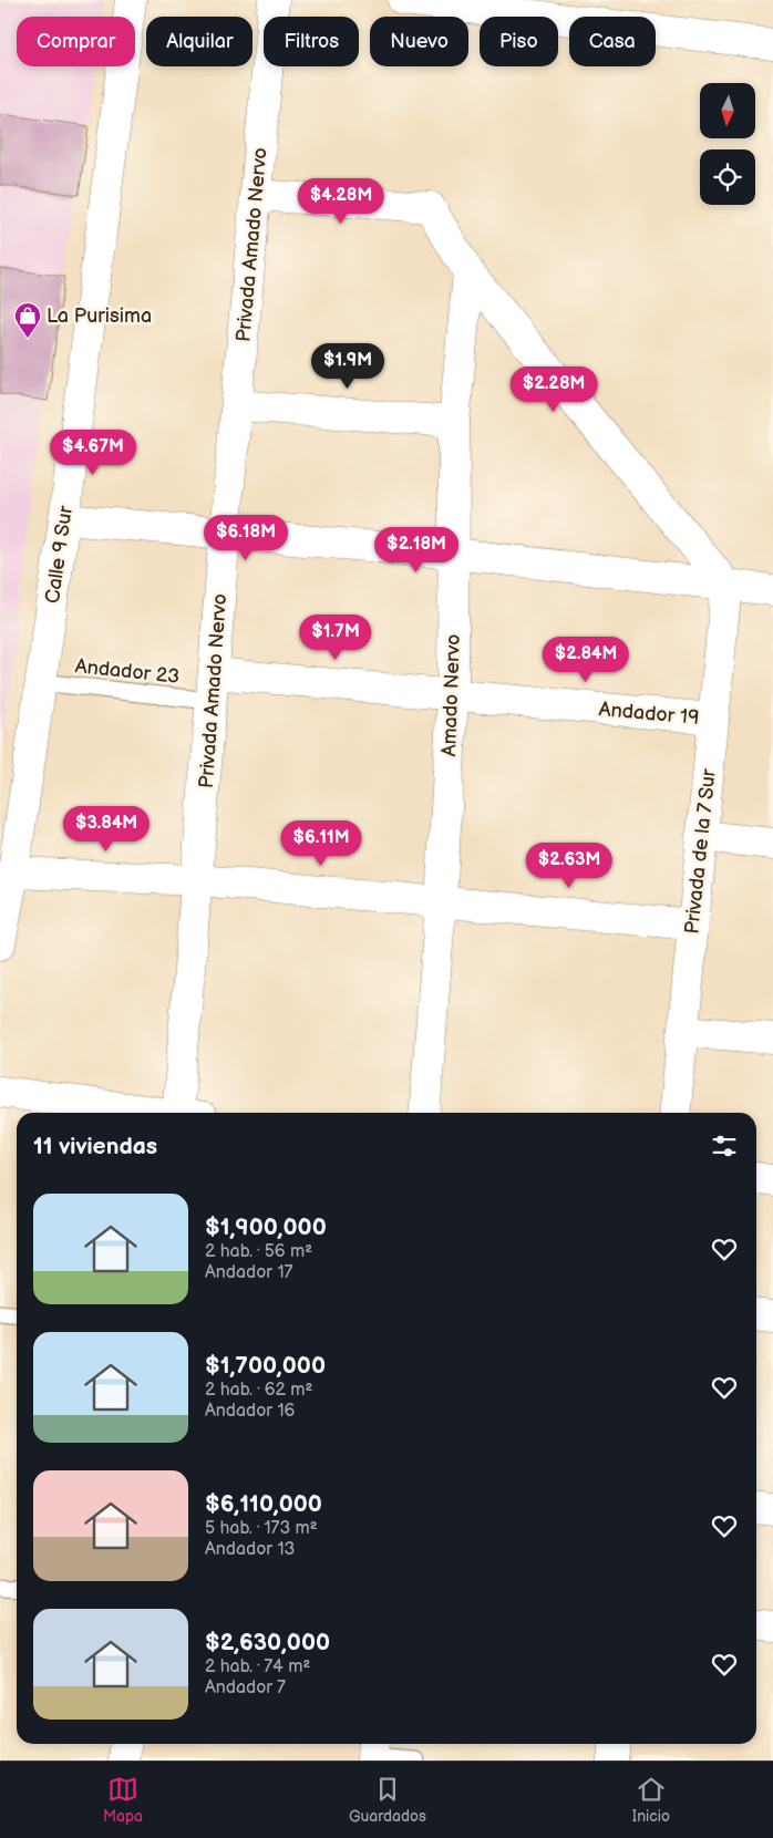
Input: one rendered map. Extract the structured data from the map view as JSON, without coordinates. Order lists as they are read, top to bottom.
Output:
{
  "streets": {
    "street": [
      "Privada Amado Nervo",
      "Calle 9 Sur",
      "Amado Nervo",
      "Andador 19",
      "Privada de la 7 Sur"
    ],
    "lane": ["Andador 23"]
  },
  "crossings": [
    ["Privada Amado Nervo", "Andador 23"],
    ["Privada Amado Nervo", "Andador 19"],
    ["Calle 9 Sur", "Andador 23"],
    ["Andador 23", "Andador 19"],
    ["Amado Nervo", "Andador 19"],
    ["Andador 19", "Privada de la 7 Sur"]
  ],
  "places": {
    "shop": ["La Purisima"]
  },
  "north": "bottom",
  "page": {
    "chip": [
      "Comprar",
      "Alquilar",
      "Filtros",
      "Nuevo",
      "Piso",
      "Casa"
    ],
    "price": [
      "$4.28M",
      "$1.9M",
      "$2.28M",
      "$4.67M",
      "$6.18M",
      "$2.18M",
      "$1.7M",
      "$2.84M",
      "$3.84M",
      "$6.11M",
      "$2.63M"
    ],
    "heading": "11 viviendas",
    "list": [
      {
        "name": "$1,900,000",
        "note": "2 hab. · 56 m² · Andador 17"
      },
      {
        "name": "$1,700,000",
        "note": "2 hab. · 62 m² · Andador 16"
      },
      {
        "name": "$6,110,000",
        "note": "5 hab. · 173 m² · Andador 13"
      },
      {
        "name": "$2,630,000",
        "note": "2 hab. · 74 m² · Andador 7"
      }
    ],
    "tabs": ["Mapa", "Guardados", "Inicio"]
  }
}
